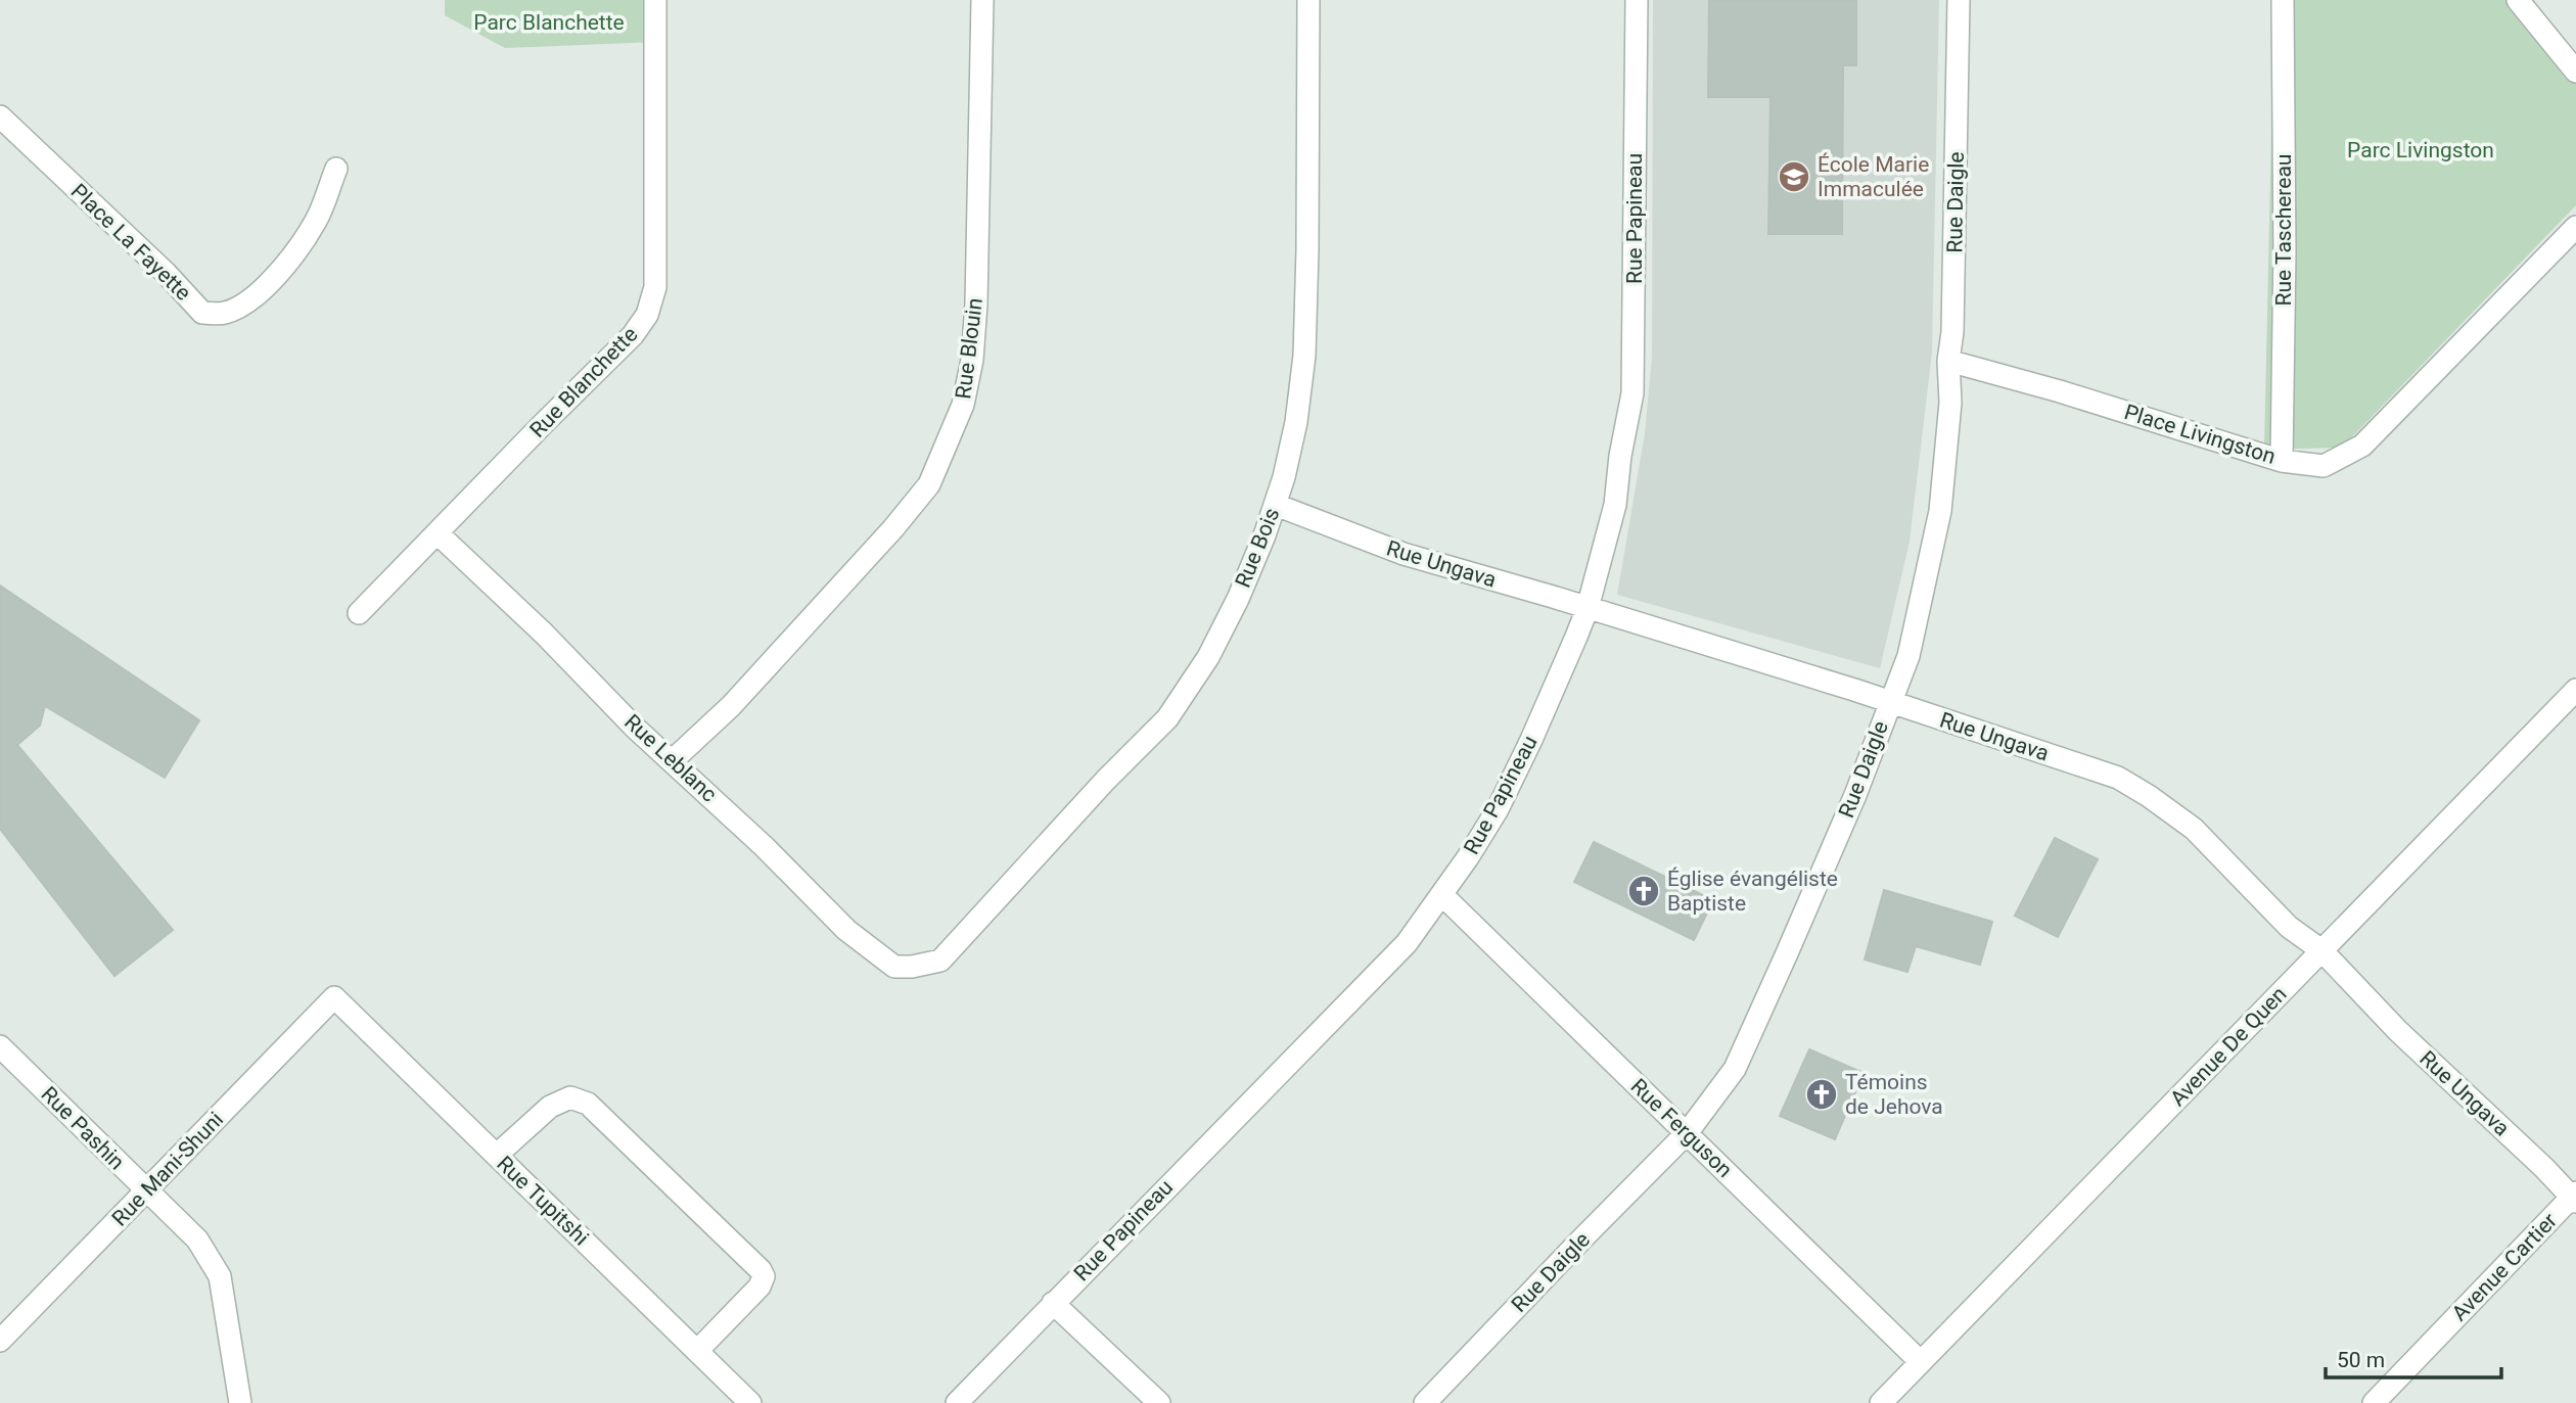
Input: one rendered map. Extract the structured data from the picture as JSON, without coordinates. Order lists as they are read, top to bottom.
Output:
{
  "streets": {
    "street": [
      "Rue Daigle",
      "Rue Papineau",
      "Rue Taschereau",
      "Place La Fayette",
      "Rue Blouin",
      "Rue Blanchette",
      "Place Livingston",
      "Rue Bois",
      "Rue Ungava",
      "Rue Leblanc",
      "Avenue De Quen",
      "Rue Pashin",
      "Rue Ferguson",
      "Rue Mani-Shuni",
      "Rue Tupitshi",
      "Avenue Cartier"
    ]
  },
  "crossings": [
    ["Rue Daigle", "Place Livingston"],
    ["Rue Daigle", "Rue Ungava"],
    ["Rue Daigle", "Rue Ferguson"],
    ["Rue Papineau", "Rue Ungava"],
    ["Rue Papineau", "Rue Ferguson"],
    ["Rue Taschereau", "Place Livingston"],
    ["Rue Blouin", "Rue Leblanc"],
    ["Rue Blanchette", "Rue Leblanc"],
    ["Rue Bois", "Rue Ungava"],
    ["Rue Bois", "Rue Leblanc"],
    ["Rue Ungava", "Avenue De Quen"],
    ["Rue Ungava", "Avenue Cartier"],
    ["Avenue De Quen", "Rue Ferguson"],
    ["Rue Pashin", "Rue Mani-Shuni"],
    ["Rue Mani-Shuni", "Rue Tupitshi"]
  ],
  "parks": ["Parc Blanchette", "Parc Livingston"],
  "places": {
    "school or university": ["École Marie Immaculée"],
    "church": ["Église évangéliste Baptiste", "Témoins de Jehova"]
  },
  "scale_bar": "50 m"
}
